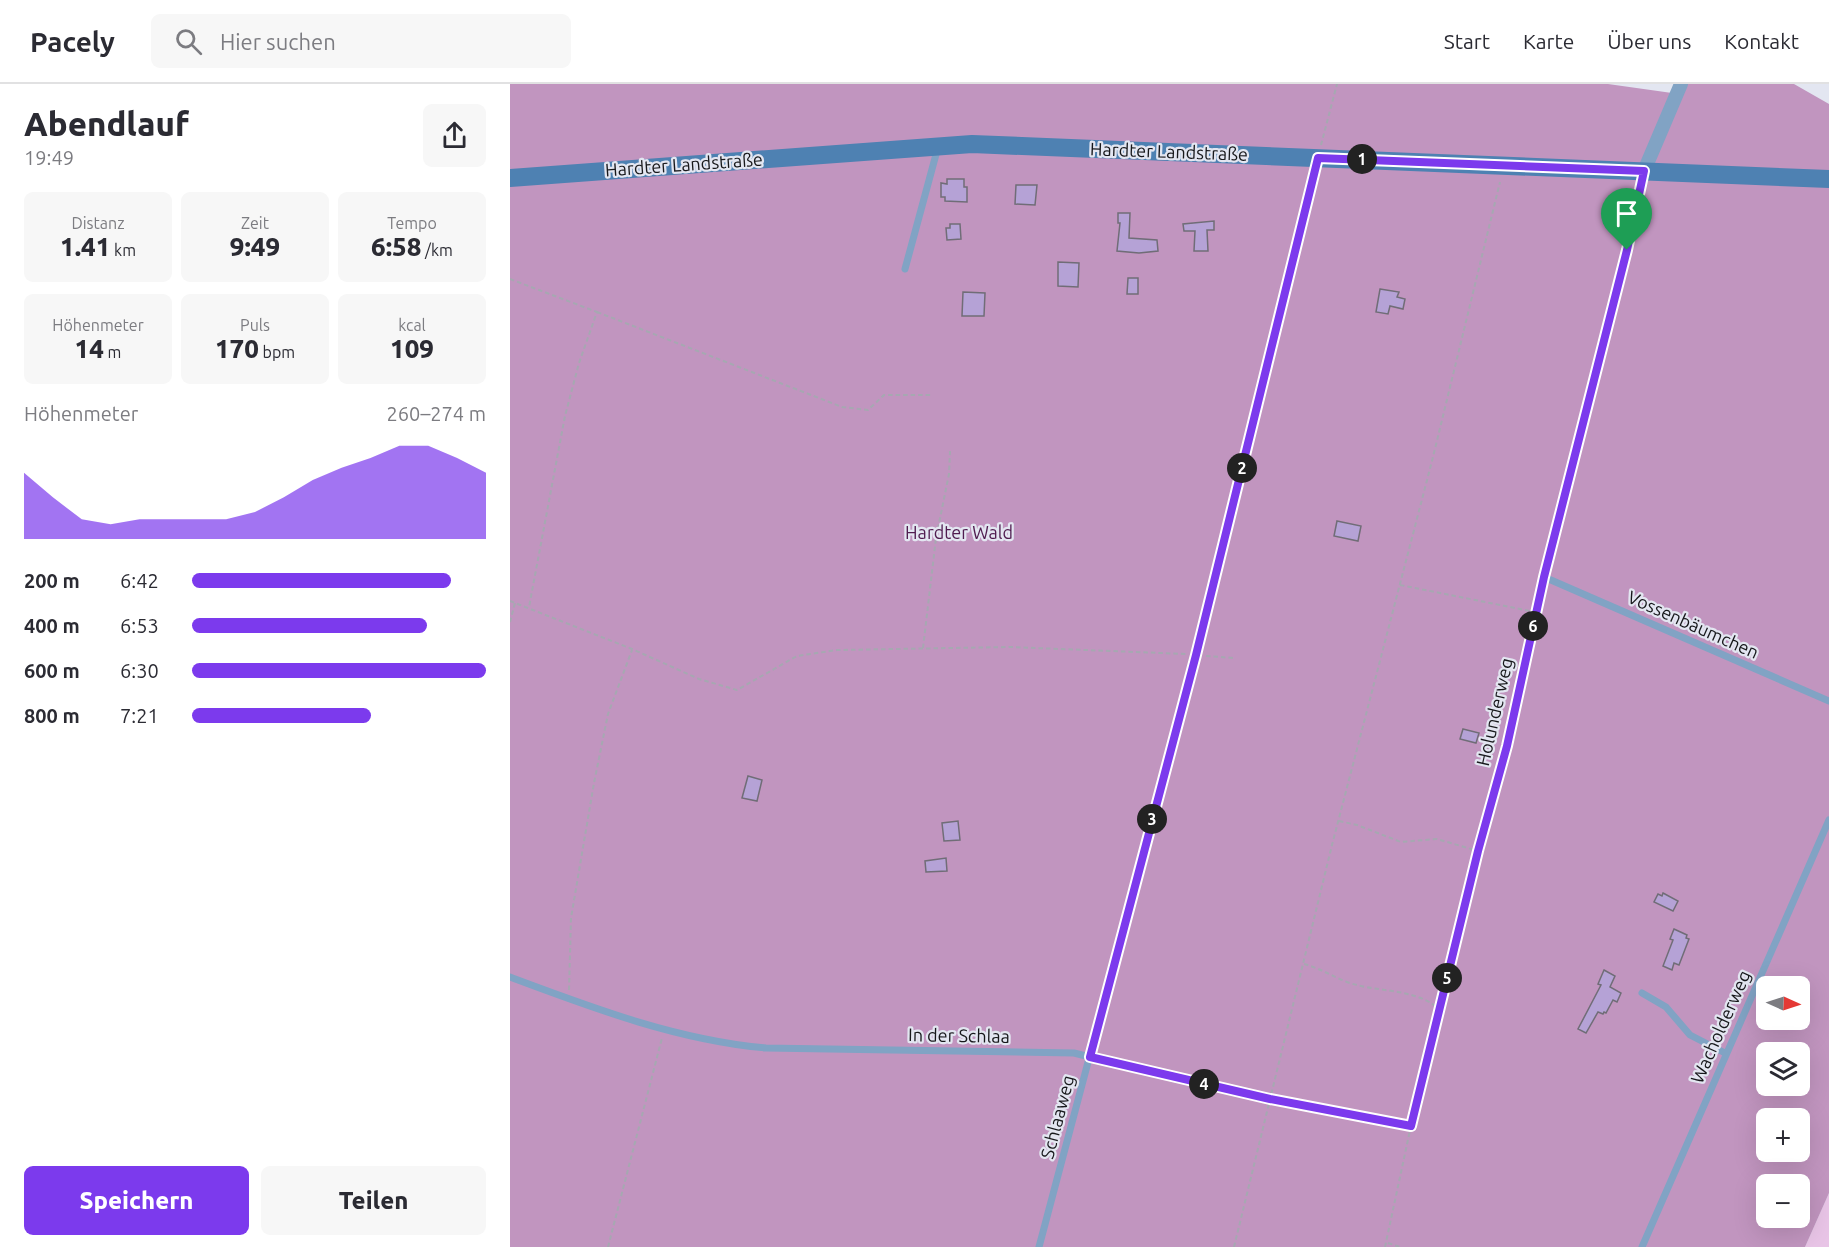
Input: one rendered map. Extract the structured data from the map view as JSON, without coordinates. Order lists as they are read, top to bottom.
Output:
{
  "streets": {
    "main road": ["Hardter Landstraße"],
    "lane": [
      "Vossenbäumchen",
      "Wacholderweg",
      "In der Schlaa",
      "Schlaaweg"
    ],
    "path": ["Holunderweg"]
  },
  "crossings": [
    ["Hardter Landstraße", "Holunderweg"],
    ["Hardter Landstraße", "Schlaaweg"],
    ["Vossenbäumchen", "Holunderweg"],
    ["In der Schlaa", "Schlaaweg"]
  ],
  "parks": ["Hardter Wald"],
  "north": "right",
  "page": {
    "header": "Pacely",
    "search": "Hier suchen",
    "nav": [
      "Start",
      "Karte",
      "Über uns",
      "Kontakt"
    ],
    "heading": ["Abendlauf", "19:49"],
    "pins": [
      "1",
      "2",
      "6",
      "3",
      "5",
      "4"
    ],
    "stats": [
      ["Distanz", "1.41 km"],
      ["Zeit", "9:49"],
      ["Tempo", "6:58 /km"],
      ["Höhenmeter", "14 m"],
      ["Puls", "170 bpm"],
      ["kcal", "109"]
    ],
    "chart": ["Höhenmeter", "260–274 m"],
    "list": [
      {
        "name": "200 m",
        "note": "6:42"
      },
      {
        "name": "400 m",
        "note": "6:53"
      },
      {
        "name": "600 m",
        "note": "6:30"
      },
      {
        "name": "800 m",
        "note": "7:21"
      }
    ],
    "map_buttons": ["+", "−"],
    "buttons": ["Speichern", "Teilen"]
  }
}
